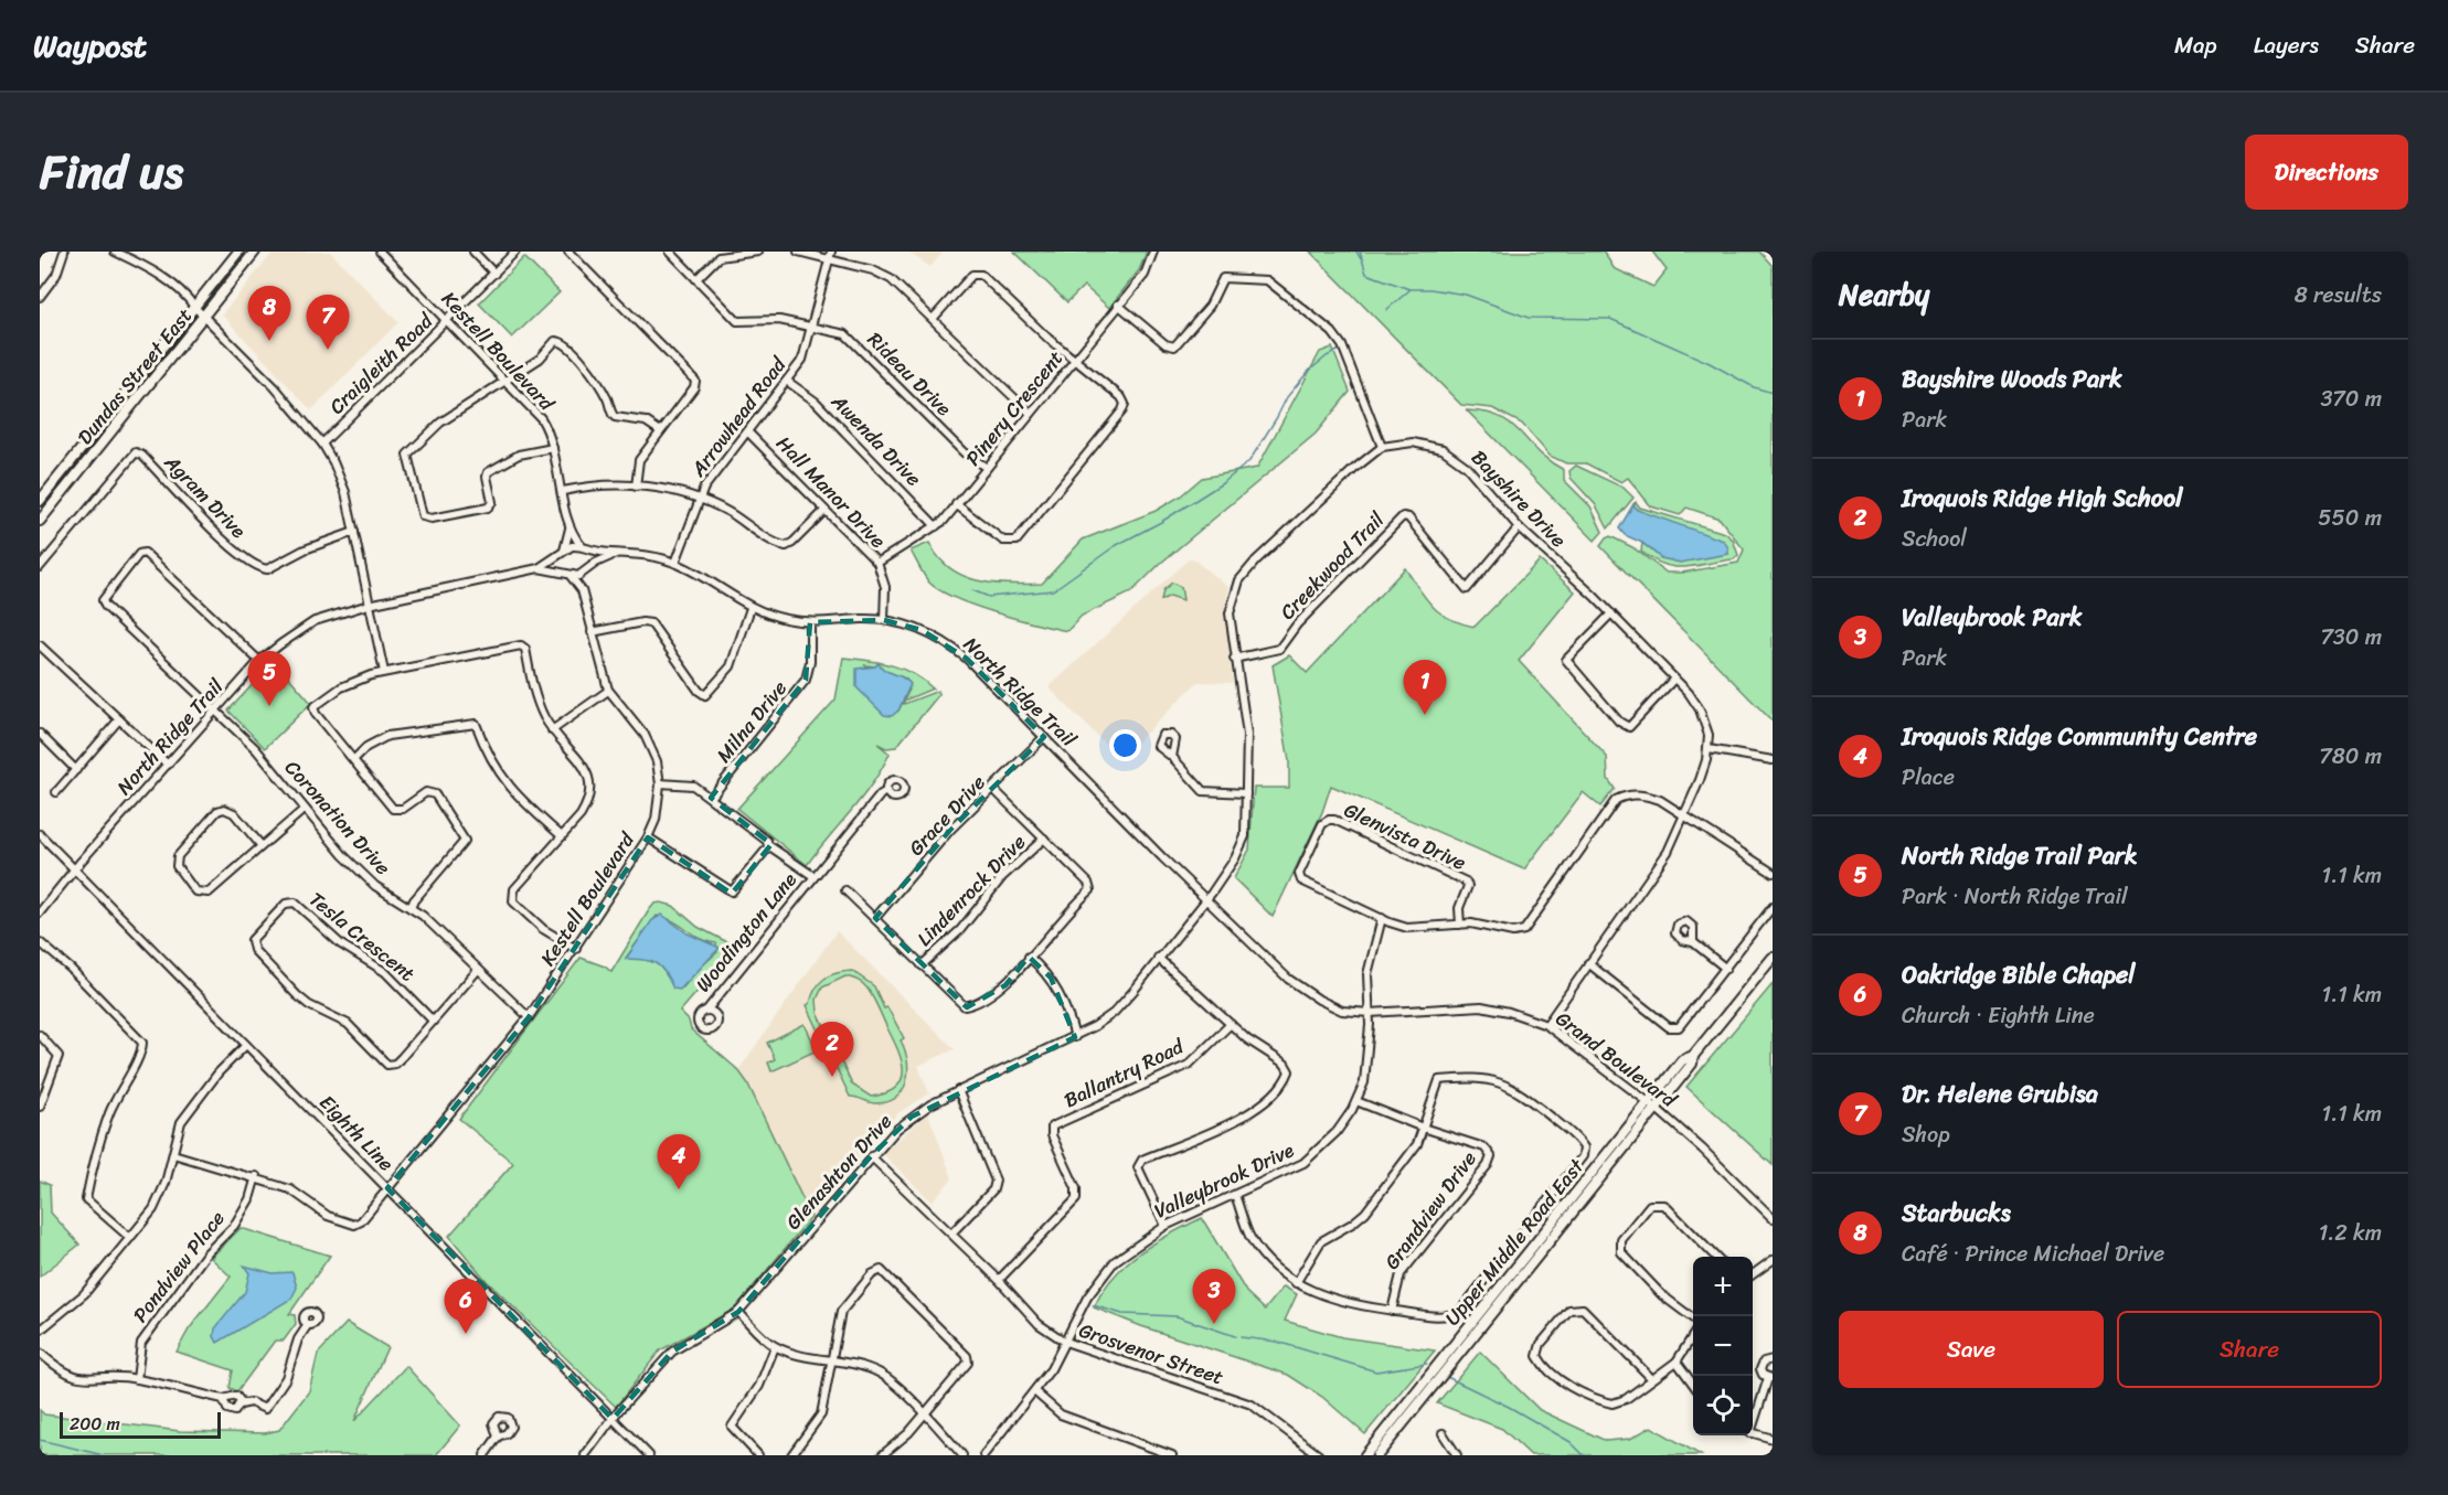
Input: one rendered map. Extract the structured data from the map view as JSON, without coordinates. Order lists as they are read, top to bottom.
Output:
{
  "streets": {
    "main road": ["Dundas Street East", "Upper Middle Road East"],
    "street": [
      "Kestell Boulevard",
      "Craigleith Road",
      "Rideau Drive",
      "Pinery Crescent",
      "Arrowhead Road",
      "Awenda Drive",
      "Hall Manor Drive",
      "Agram Drive",
      "Bayshire Drive",
      "Creekwood Trail",
      "North Ridge Trail",
      "Milna Drive",
      "Grace Drive",
      "Coronation Drive",
      "Glenvista Drive",
      "Lindenrock Drive",
      "Woodington Lane",
      "Tesla Crescent",
      "Grand Boulevard",
      "Ballantry Road",
      "Eighth Line",
      "Glenashton Drive",
      "Valleybrook Drive",
      "Grandview Drive",
      "Pondview Place",
      "Grosvenor Street"
    ]
  },
  "crossings": [
    ["Kestell Boulevard", "Craigleith Road"],
    ["Kestell Boulevard", "North Ridge Trail"],
    ["Kestell Boulevard", "Coronation Drive"],
    ["Kestell Boulevard", "Woodington Lane"],
    ["Kestell Boulevard", "Eighth Line"],
    ["Kestell Boulevard", "Pondview Place"],
    ["Rideau Drive", "Pinery Crescent"],
    ["Rideau Drive", "Arrowhead Road"],
    ["Pinery Crescent", "Awenda Drive"],
    ["Pinery Crescent", "Hall Manor Drive"],
    ["Arrowhead Road", "Awenda Drive"],
    ["Arrowhead Road", "Hall Manor Drive"],
    ["Arrowhead Road", "North Ridge Trail"],
    ["Hall Manor Drive", "North Ridge Trail"],
    ["Bayshire Drive", "Creekwood Trail"],
    ["Bayshire Drive", "Glenvista Drive"],
    ["Bayshire Drive", "Grand Boulevard"],
    ["North Ridge Trail", "Milna Drive"],
    ["North Ridge Trail", "Grace Drive"],
    ["North Ridge Trail", "Coronation Drive"],
    ["North Ridge Trail", "Grand Boulevard"],
    ["North Ridge Trail", "Eighth Line"],
    ["North Ridge Trail", "Glenashton Drive"],
    ["Milna Drive", "Woodington Lane"],
    ["Coronation Drive", "Tesla Crescent"],
    ["Glenvista Drive", "Valleybrook Drive"],
    ["Grand Boulevard", "Glenashton Drive"],
    ["Grand Boulevard", "Valleybrook Drive"],
    ["Grand Boulevard", "Upper Middle Road East"],
    ["Ballantry Road", "Grosvenor Street"],
    ["Eighth Line", "Glenashton Drive"],
    ["Glenashton Drive", "Grosvenor Street"],
    ["Valleybrook Drive", "Grandview Drive"],
    ["Valleybrook Drive", "Grosvenor Street"]
  ],
  "scale_bar": "200 m",
  "page": {
    "header": "Waypost",
    "nav": ["Map", "Layers", "Share"],
    "title": "Find us",
    "buttons": [
      "Directions",
      ["Save", "Share"]
    ],
    "heading": ["Nearby", "8 results"],
    "pins": [
      "8",
      "7",
      "5",
      "1",
      "2",
      "4",
      "3",
      "6"
    ],
    "list": [
      {
        "mark": "1",
        "name": "Bayshire Woods Park",
        "note": "Park",
        "value": "370 m"
      },
      {
        "mark": "2",
        "name": "Iroquois Ridge High School",
        "note": "School",
        "value": "550 m"
      },
      {
        "mark": "3",
        "name": "Valleybrook Park",
        "note": "Park",
        "value": "730 m"
      },
      {
        "mark": "4",
        "name": "Iroquois Ridge Community Centre",
        "note": "Place",
        "value": "780 m"
      },
      {
        "mark": "5",
        "name": "North Ridge Trail Park",
        "note": "Park · North Ridge Trail",
        "value": "1.1 km"
      },
      {
        "mark": "6",
        "name": "Oakridge Bible Chapel",
        "note": "Church · Eighth Line",
        "value": "1.1 km"
      },
      {
        "mark": "7",
        "name": "Dr. Helene Grubisa",
        "note": "Shop",
        "value": "1.1 km"
      },
      {
        "mark": "8",
        "name": "Starbucks",
        "note": "Café · Prince Michael Drive",
        "value": "1.2 km"
      }
    ],
    "map_buttons": ["+", "−"],
    "scale": "200 m"
  }
}
